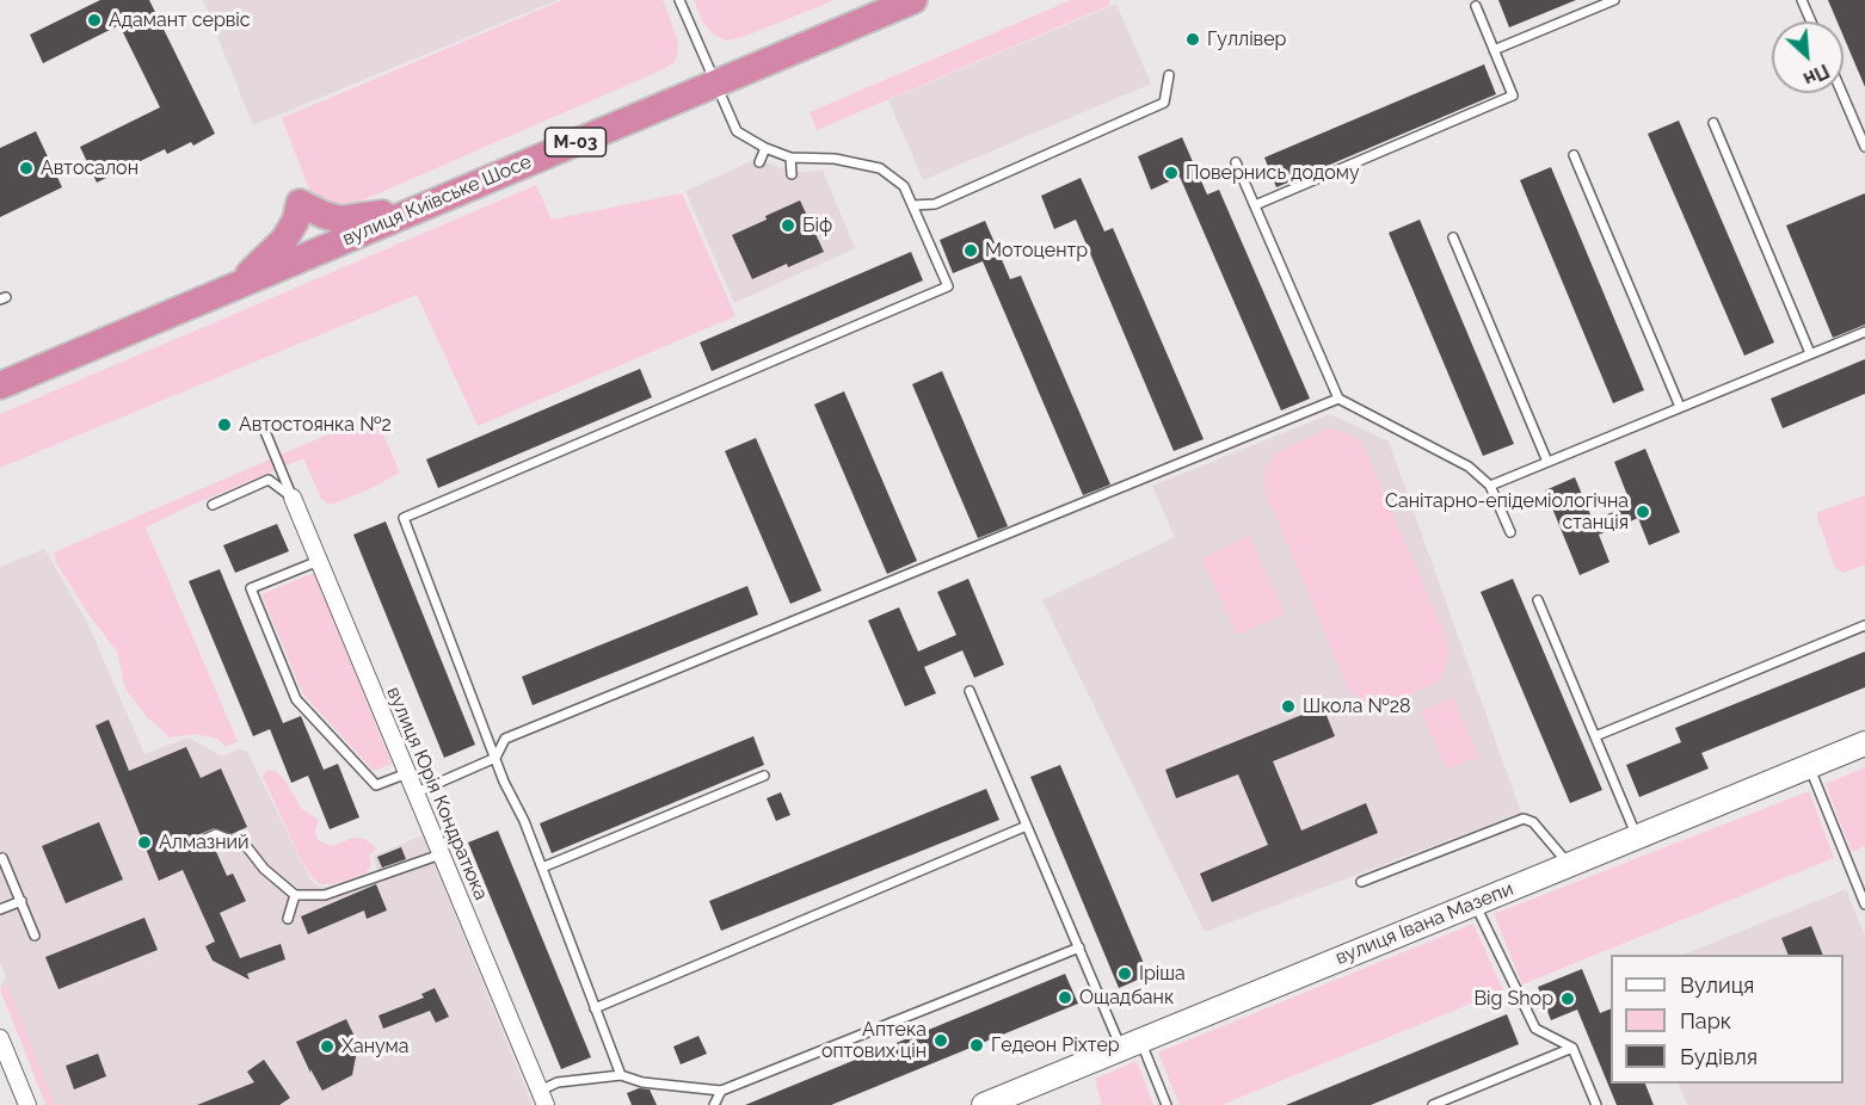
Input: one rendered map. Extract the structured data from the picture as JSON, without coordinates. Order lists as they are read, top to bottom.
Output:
{
  "streets": {
    "highway": ["М-03", "вулиця Київське Шосе"],
    "main road": ["вулиця Івана Мазепи"],
    "street": ["вулиця Юрія Кондратюка"]
  },
  "places": [
    "Адамант сервіс",
    "Гуллівер",
    "Автосалон",
    "Повернись додому",
    "Біф",
    "Мотоцентр",
    "Автостоянка №2",
    "Санітарно-епідеміологічна станція",
    "Школа №28",
    "Алмазний",
    "Іріша",
    "Ощадбанк",
    "Big Shop",
    "Аптека оптових цін",
    "Гедеон Ріхтер",
    "Ханума"
  ],
  "legend": ["Вулиця", "Парк", "Будівля"],
  "north": "bottom right"
}
